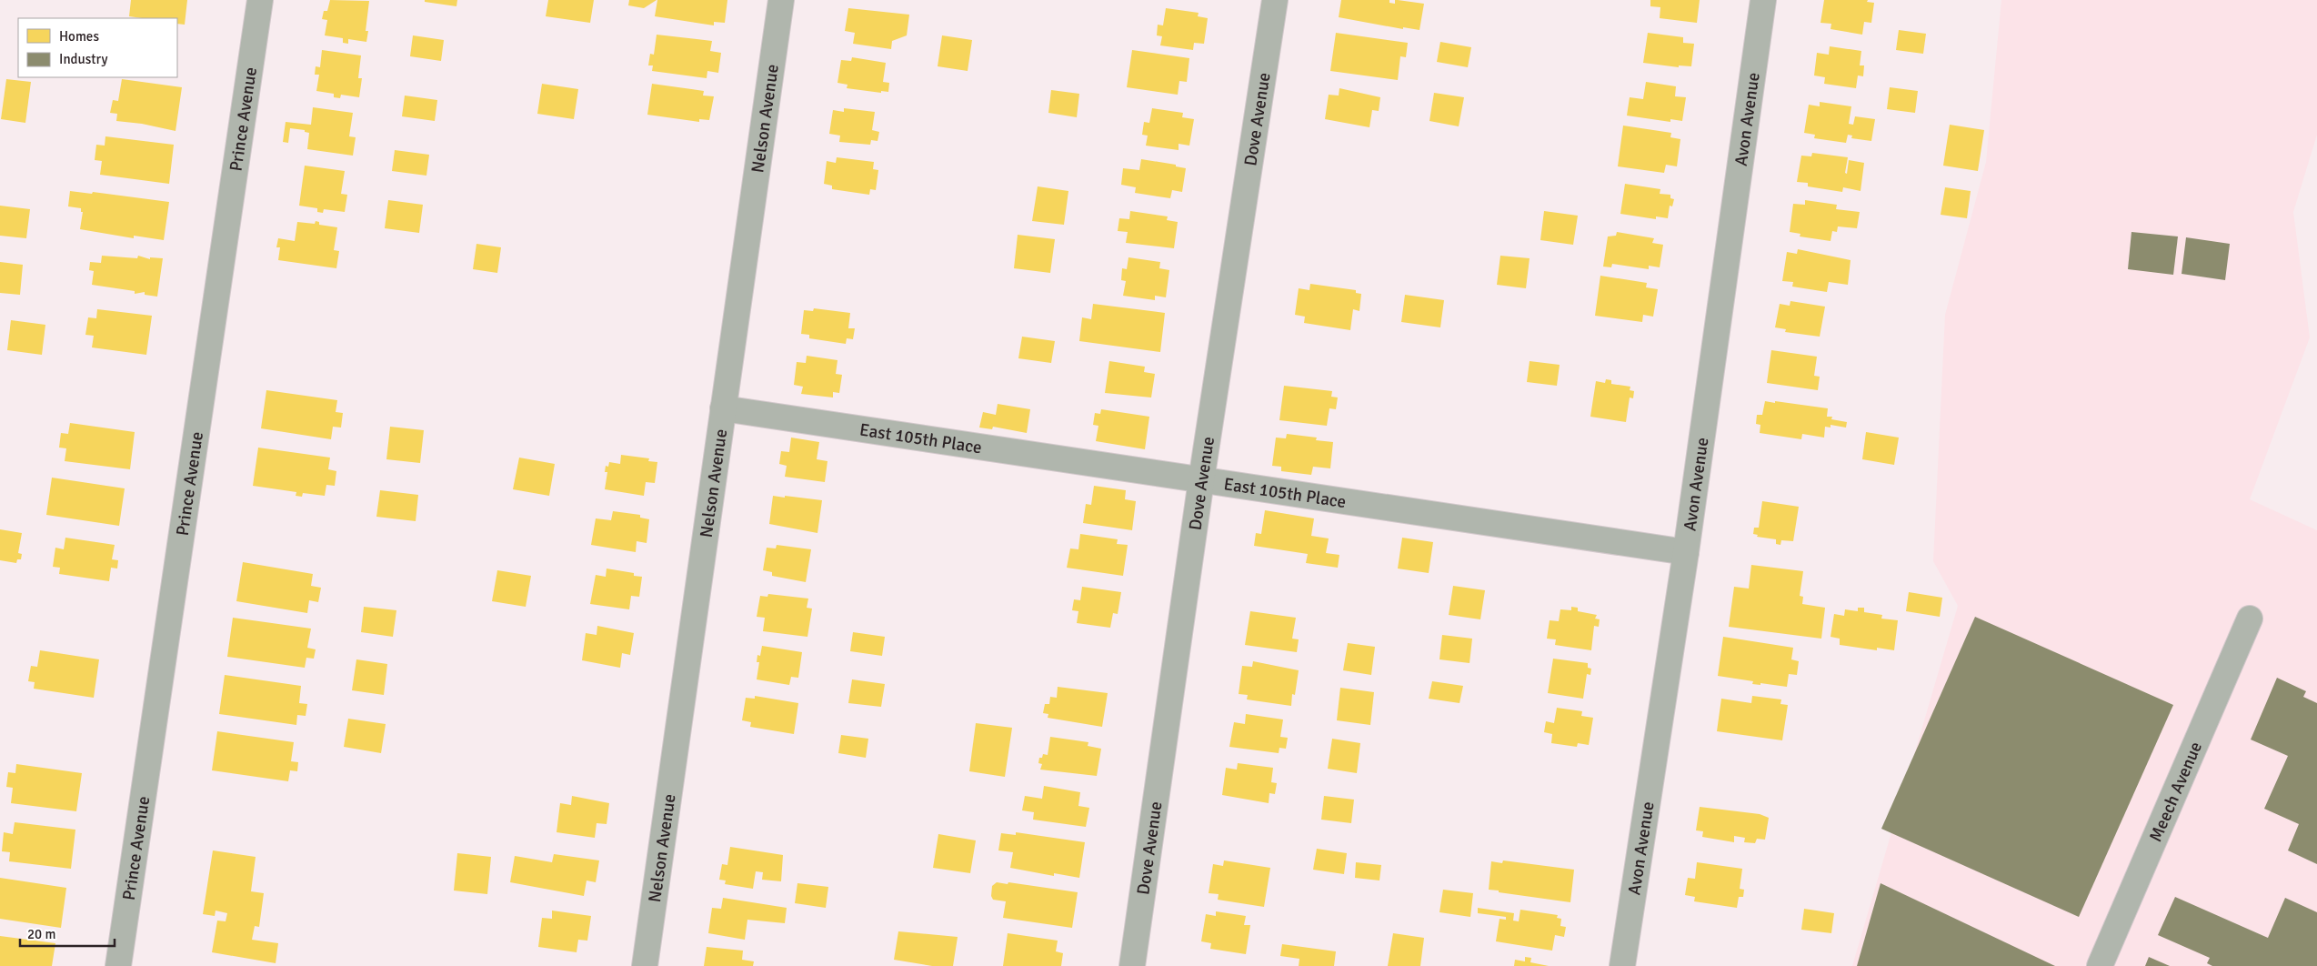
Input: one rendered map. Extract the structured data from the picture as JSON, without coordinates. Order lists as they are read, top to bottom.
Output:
{
  "streets": {
    "street": [
      "Prince Avenue",
      "Nelson Avenue",
      "Dove Avenue",
      "Avon Avenue",
      "East 105th Place",
      "Meech Avenue"
    ]
  },
  "crossings": [
    ["Nelson Avenue", "East 105th Place"],
    ["Dove Avenue", "East 105th Place"],
    ["Avon Avenue", "East 105th Place"]
  ],
  "legend": ["Homes", "Industry"],
  "scale_bar": "20 m"
}
